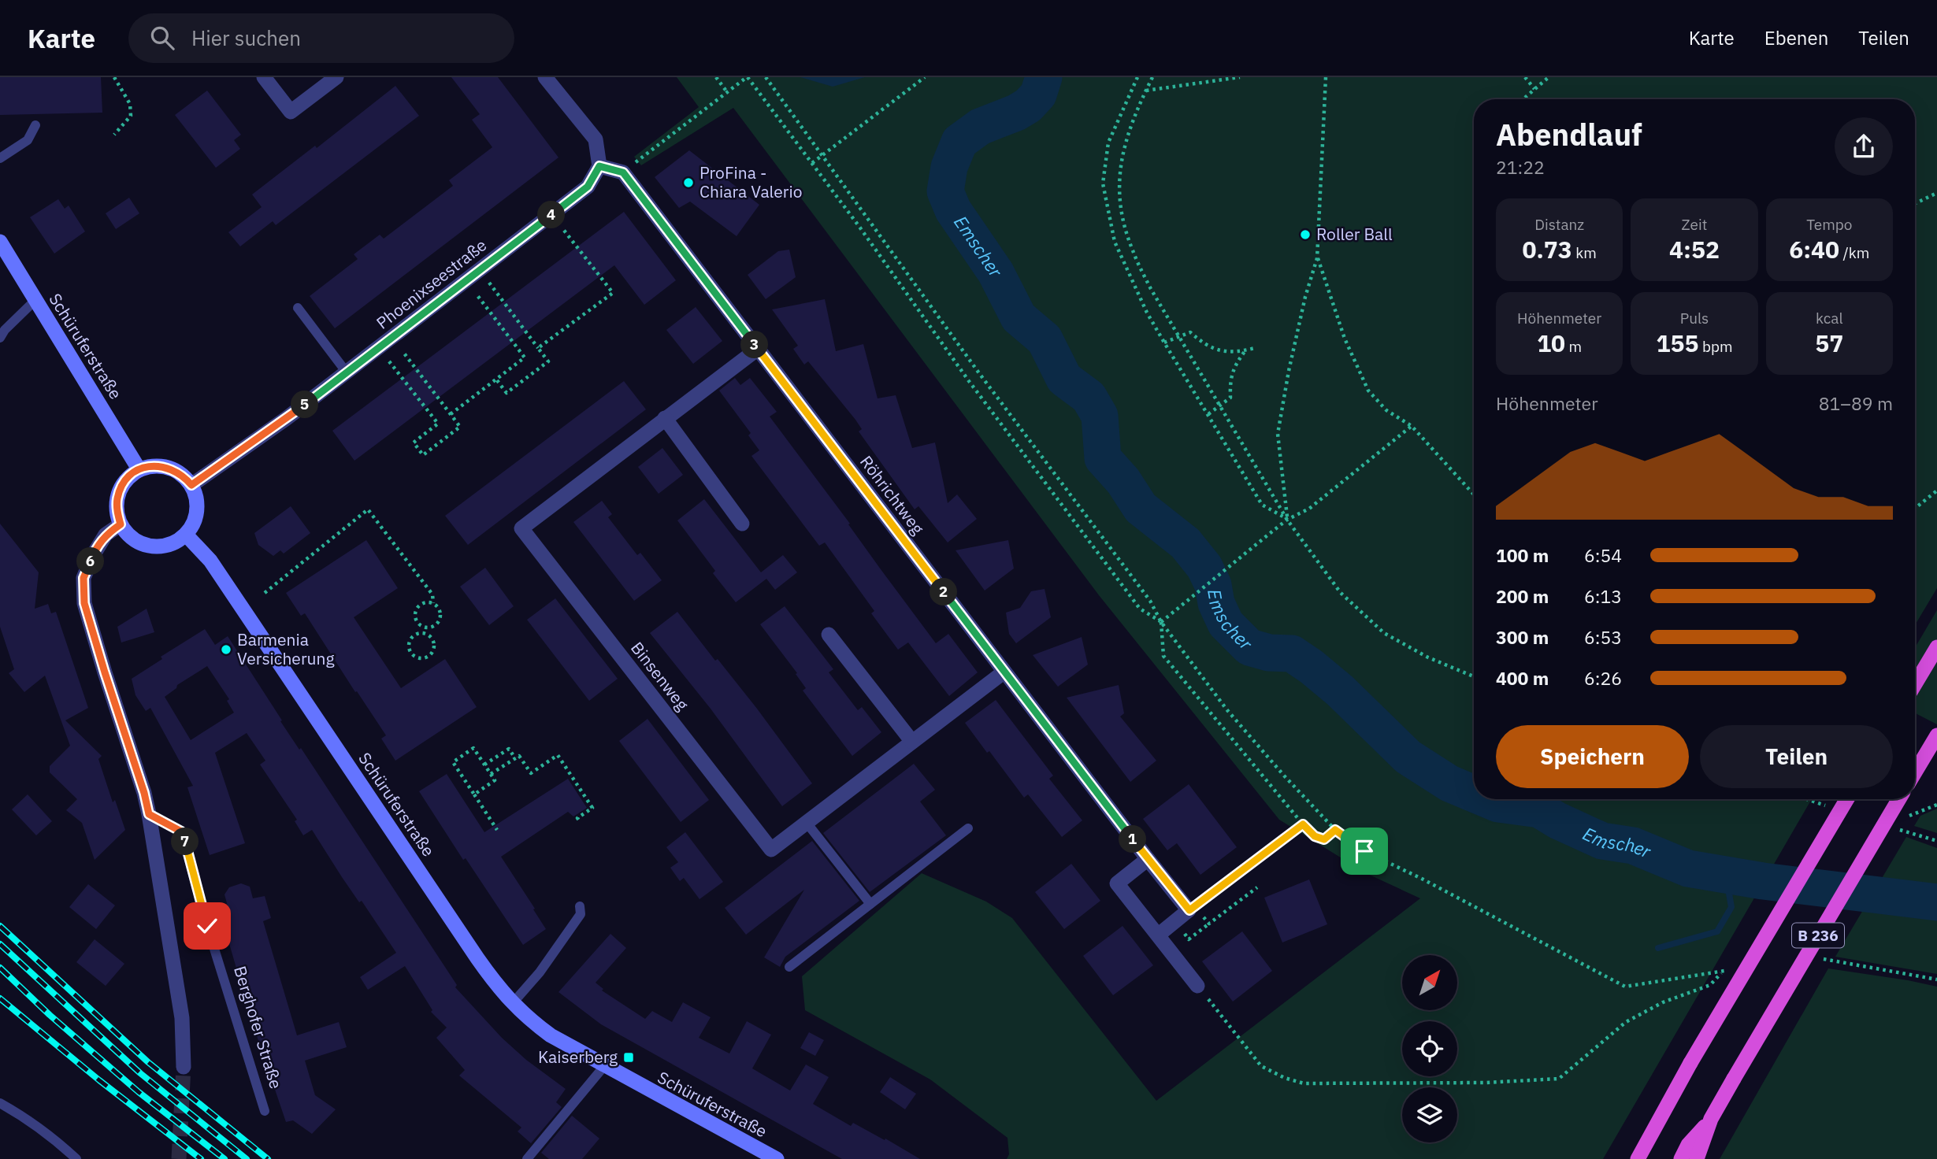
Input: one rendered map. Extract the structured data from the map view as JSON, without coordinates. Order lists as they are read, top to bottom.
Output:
{
  "streets": {
    "highway": ["B 236"],
    "main road": ["Schüruferstraße"],
    "street": ["Phoenixseestraße", "Röhrichtweg", "Binsenweg"],
    "lane": ["Berghofer Straße"]
  },
  "crossings": [
    ["Phoenixseestraße", "Schüruferstraße"],
    ["Phoenixseestraße", "Röhrichtweg"],
    ["Röhrichtweg", "Binsenweg"]
  ],
  "water": ["Emscher"],
  "places": {
    "other": ["ProFina - Chiara Valerio", "Roller Ball", "Barmenia Versicherung"],
    "transit": ["Kaiserberg"]
  },
  "north": "top right",
  "page": {
    "header": "Karte",
    "search": "Hier suchen",
    "nav": ["Karte", "Ebenen", "Teilen"],
    "heading": ["Abendlauf", "21:22"],
    "stats": [
      ["Distanz", "0.73 km"],
      ["Zeit", "4:52"],
      ["Tempo", "6:40 /km"],
      ["Höhenmeter", "10 m"],
      ["Puls", "155 bpm"],
      ["kcal", "57"]
    ],
    "pins": [
      "4",
      "3",
      "5",
      "6",
      "2",
      "1",
      "7"
    ],
    "chart": ["Höhenmeter", "81–89 m"],
    "list": [
      {
        "name": "100 m",
        "note": "6:54"
      },
      {
        "name": "200 m",
        "note": "6:13"
      },
      {
        "name": "300 m",
        "note": "6:53"
      },
      {
        "name": "400 m",
        "note": "6:26"
      }
    ],
    "buttons": ["Speichern", "Teilen"]
  }
}
